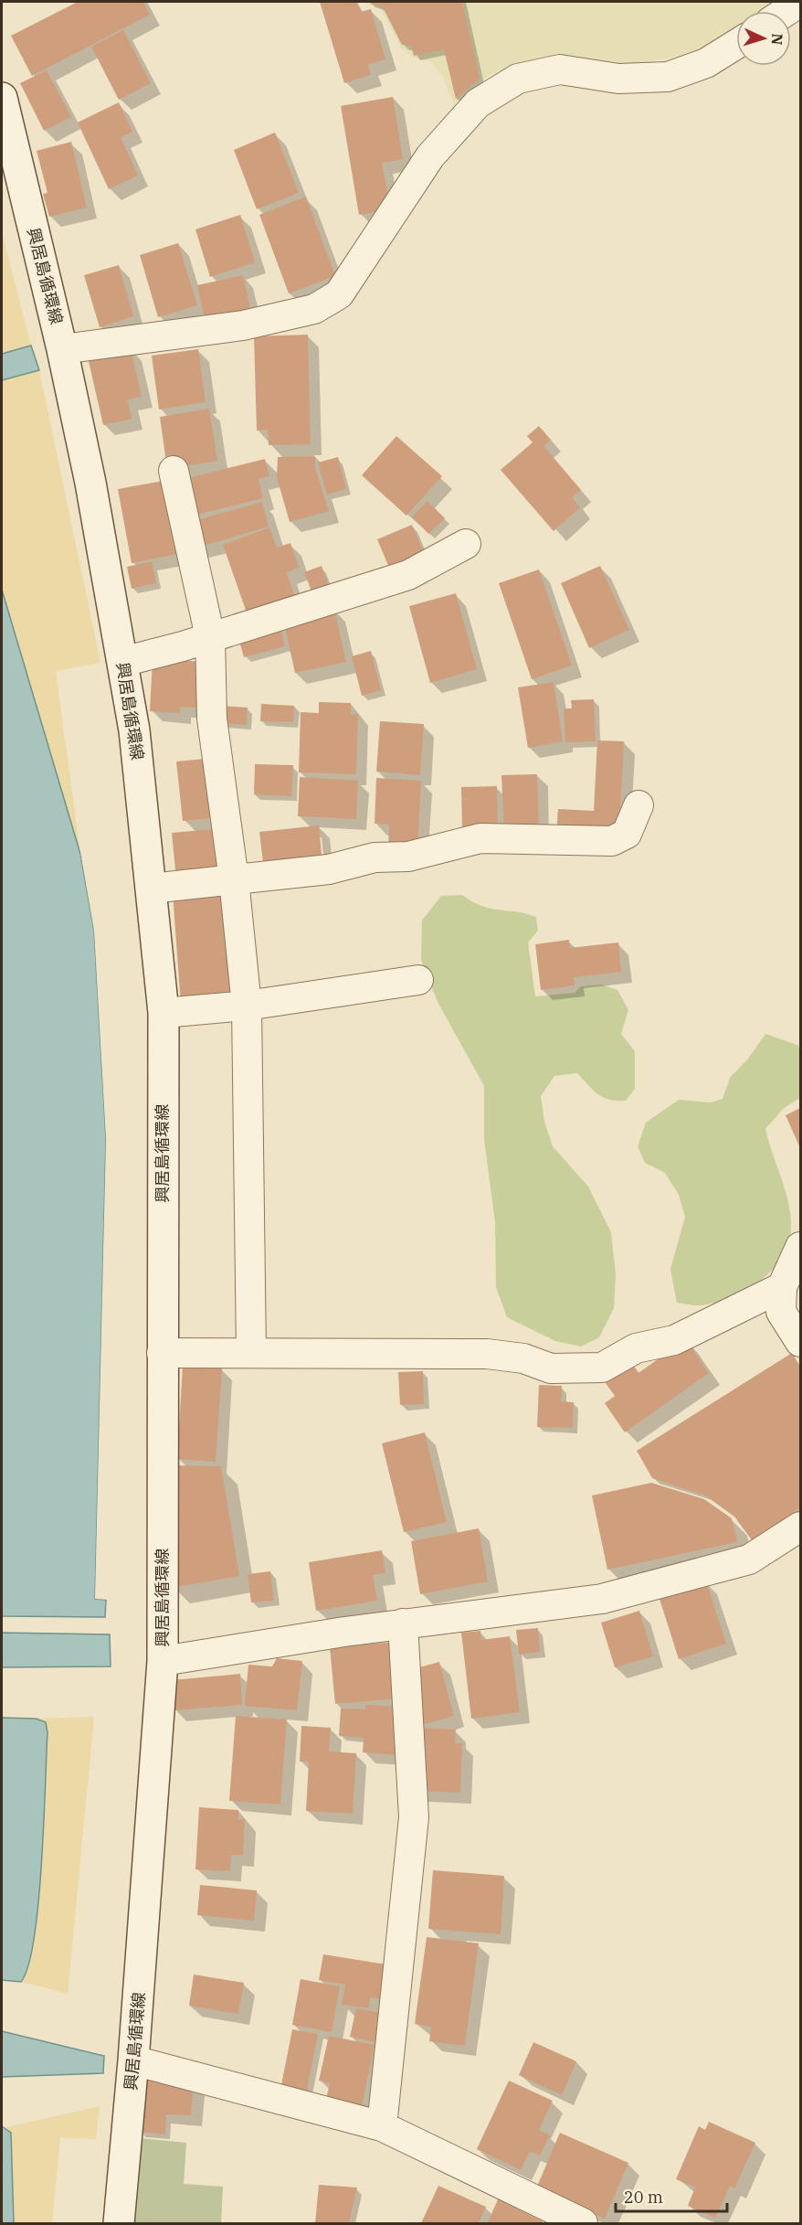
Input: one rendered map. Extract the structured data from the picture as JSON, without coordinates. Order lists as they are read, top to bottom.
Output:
{
  "streets": {
    "main road": ["興居島循環線"]
  },
  "scale_bar": "20 m",
  "north": "right"
}
